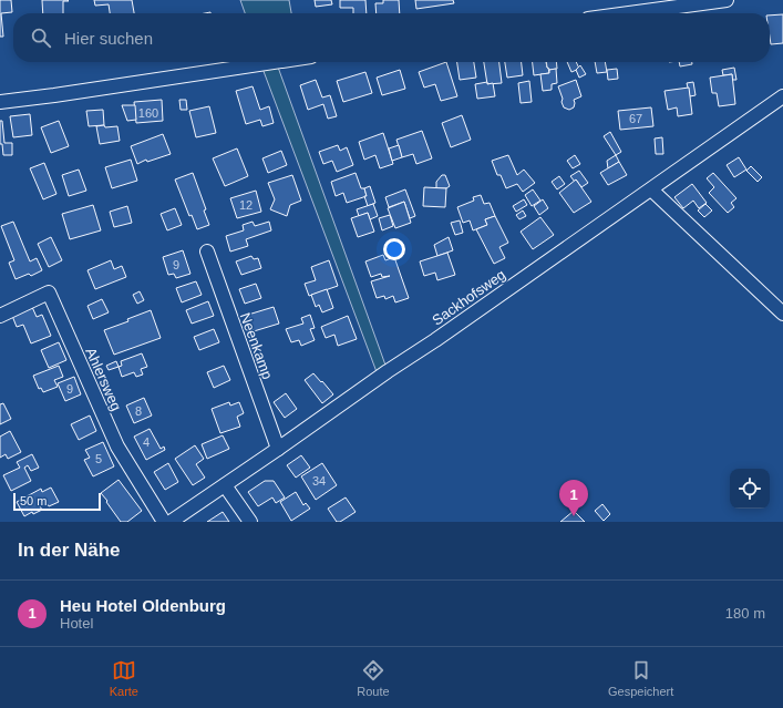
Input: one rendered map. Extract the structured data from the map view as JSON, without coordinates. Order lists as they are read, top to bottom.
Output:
{
  "streets": {
    "street": ["Sackhofsweg", "Neenkamp", "Ahlersweg"]
  },
  "crossings": [
    ["Sackhofsweg", "Neenkamp"]
  ],
  "house_numbers": [
    "160",
    "67",
    "12",
    "9",
    "9",
    "8",
    "4",
    "5",
    "34"
  ],
  "scale_bar": "50 m",
  "page": {
    "search": "Hier suchen",
    "pins": "1",
    "scale": "50 m",
    "heading": "In der Nähe",
    "list": [
      {
        "mark": "1",
        "name": "Heu Hotel Oldenburg",
        "note": "Hotel",
        "value": "180 m"
      }
    ],
    "nav": ["Karte", "Route", "Gespeichert"]
  }
}
